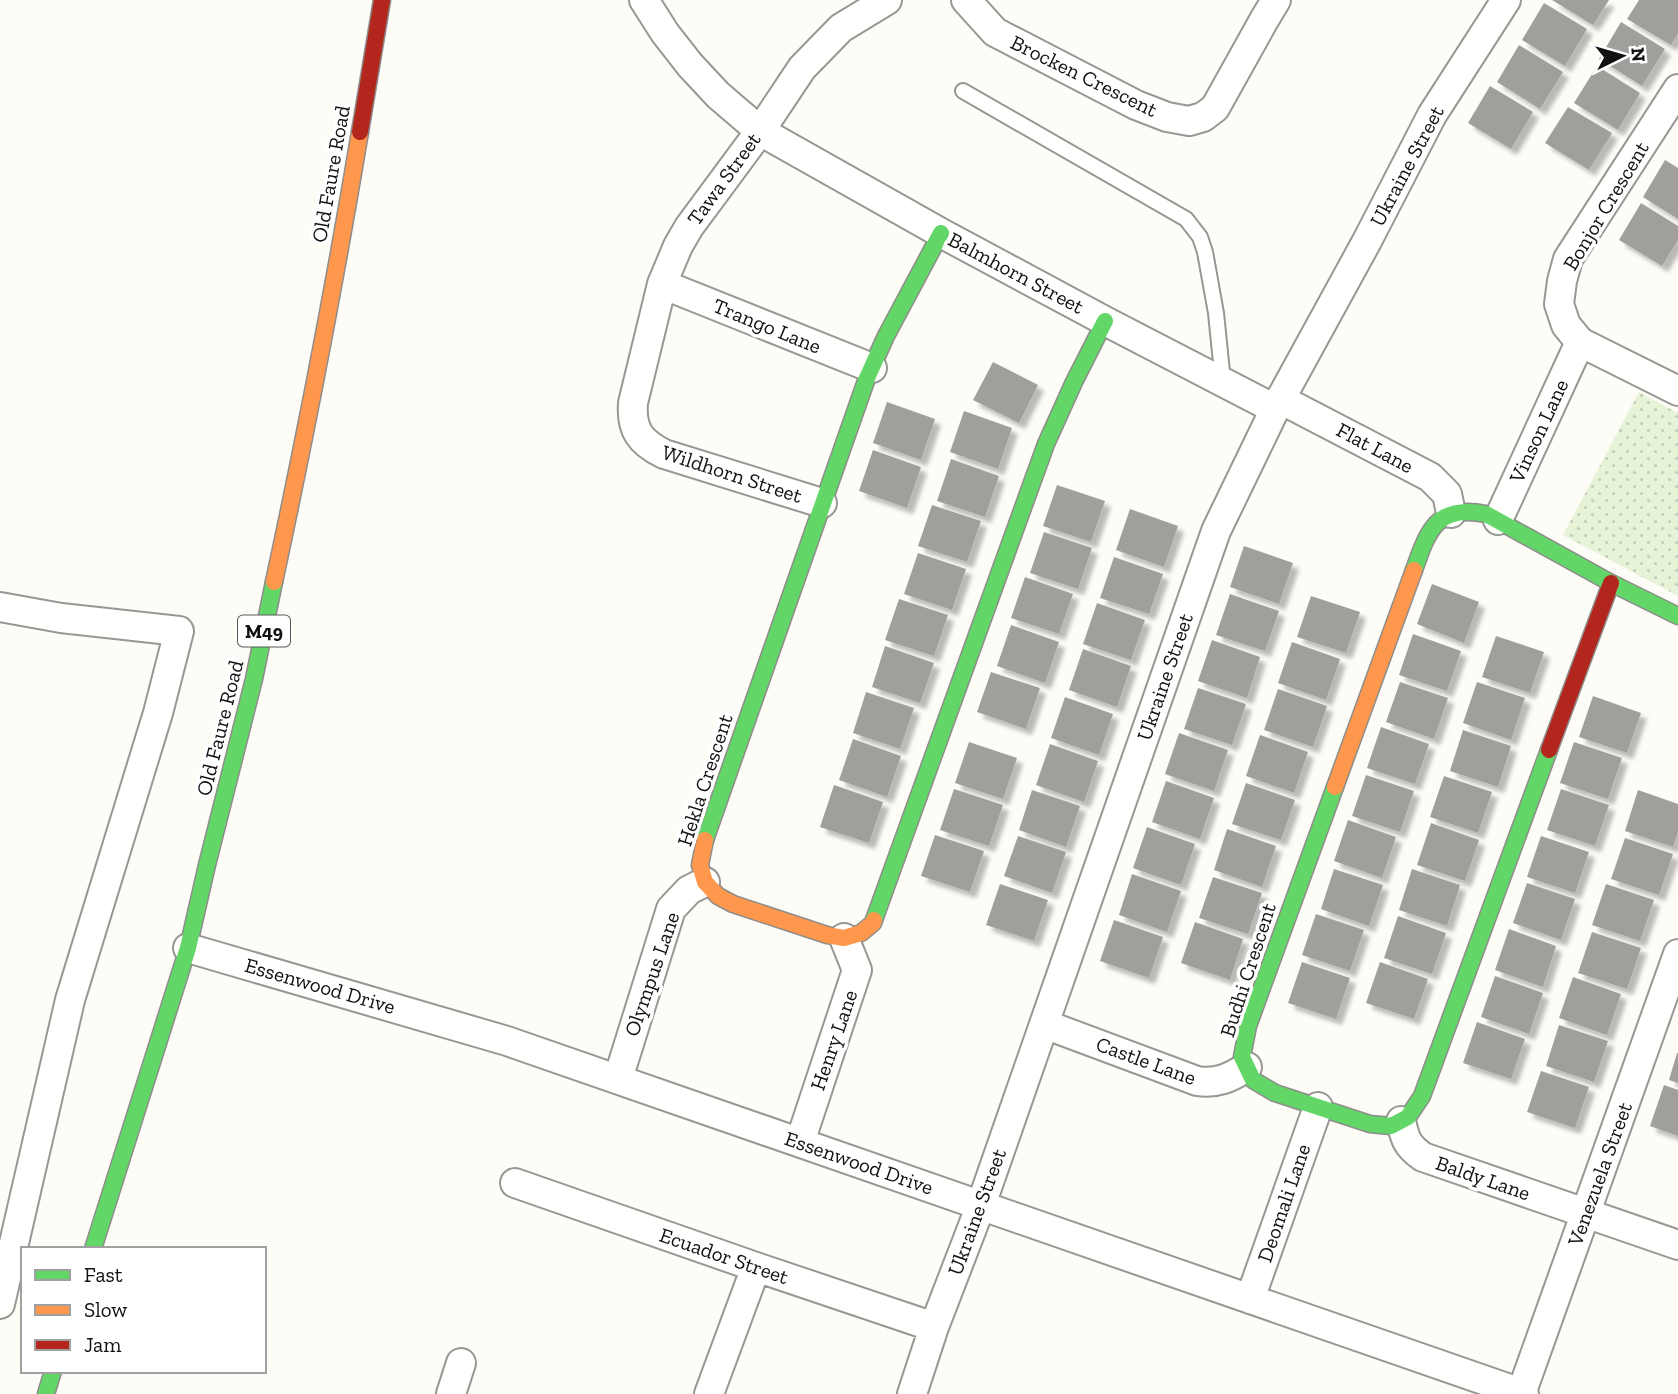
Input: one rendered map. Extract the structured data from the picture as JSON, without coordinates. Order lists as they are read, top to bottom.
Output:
{
  "streets": {
    "street": [
      "Brocken Crescent",
      "Ukraine Street",
      "Old Faure Road",
      "Tawa Street",
      "Bonjor Crescent",
      "Balmhorn Street",
      "Trango Lane",
      "Vinson Lane",
      "Flat Lane",
      "Wildhorn Street",
      "M49",
      "Hekla Crescent",
      "Budhi Crescent",
      "Olympus Lane",
      "Essenwood Drive",
      "Henry Lane",
      "Castle Lane",
      "Venezuela Street",
      "Baldy Lane",
      "Deomali Lane",
      "Ecuador Street"
    ]
  },
  "crossings": [
    ["Ukraine Street", "Balmhorn Street"],
    ["Ukraine Street", "Flat Lane"],
    ["Ukraine Street", "Essenwood Drive"],
    ["Ukraine Street", "Castle Lane"],
    ["Ukraine Street", "Ecuador Street"],
    ["Old Faure Road", "Essenwood Drive"],
    ["Tawa Street", "Balmhorn Street"],
    ["Tawa Street", "Trango Lane"],
    ["Tawa Street", "Wildhorn Street"],
    ["Bonjor Crescent", "Vinson Lane"],
    ["Balmhorn Street", "Flat Lane"],
    ["Balmhorn Street", "Hekla Crescent"],
    ["Trango Lane", "Hekla Crescent"],
    ["Flat Lane", "Budhi Crescent"],
    ["Wildhorn Street", "Hekla Crescent"],
    ["Hekla Crescent", "Olympus Lane"],
    ["Budhi Crescent", "Castle Lane"],
    ["Budhi Crescent", "Baldy Lane"],
    ["Budhi Crescent", "Deomali Lane"],
    ["Olympus Lane", "Essenwood Drive"],
    ["Essenwood Drive", "Henry Lane"],
    ["Essenwood Drive", "Venezuela Street"],
    ["Essenwood Drive", "Deomali Lane"],
    ["Venezuela Street", "Baldy Lane"]
  ],
  "legend": ["Fast", "Slow", "Jam"],
  "north": "right"
}
